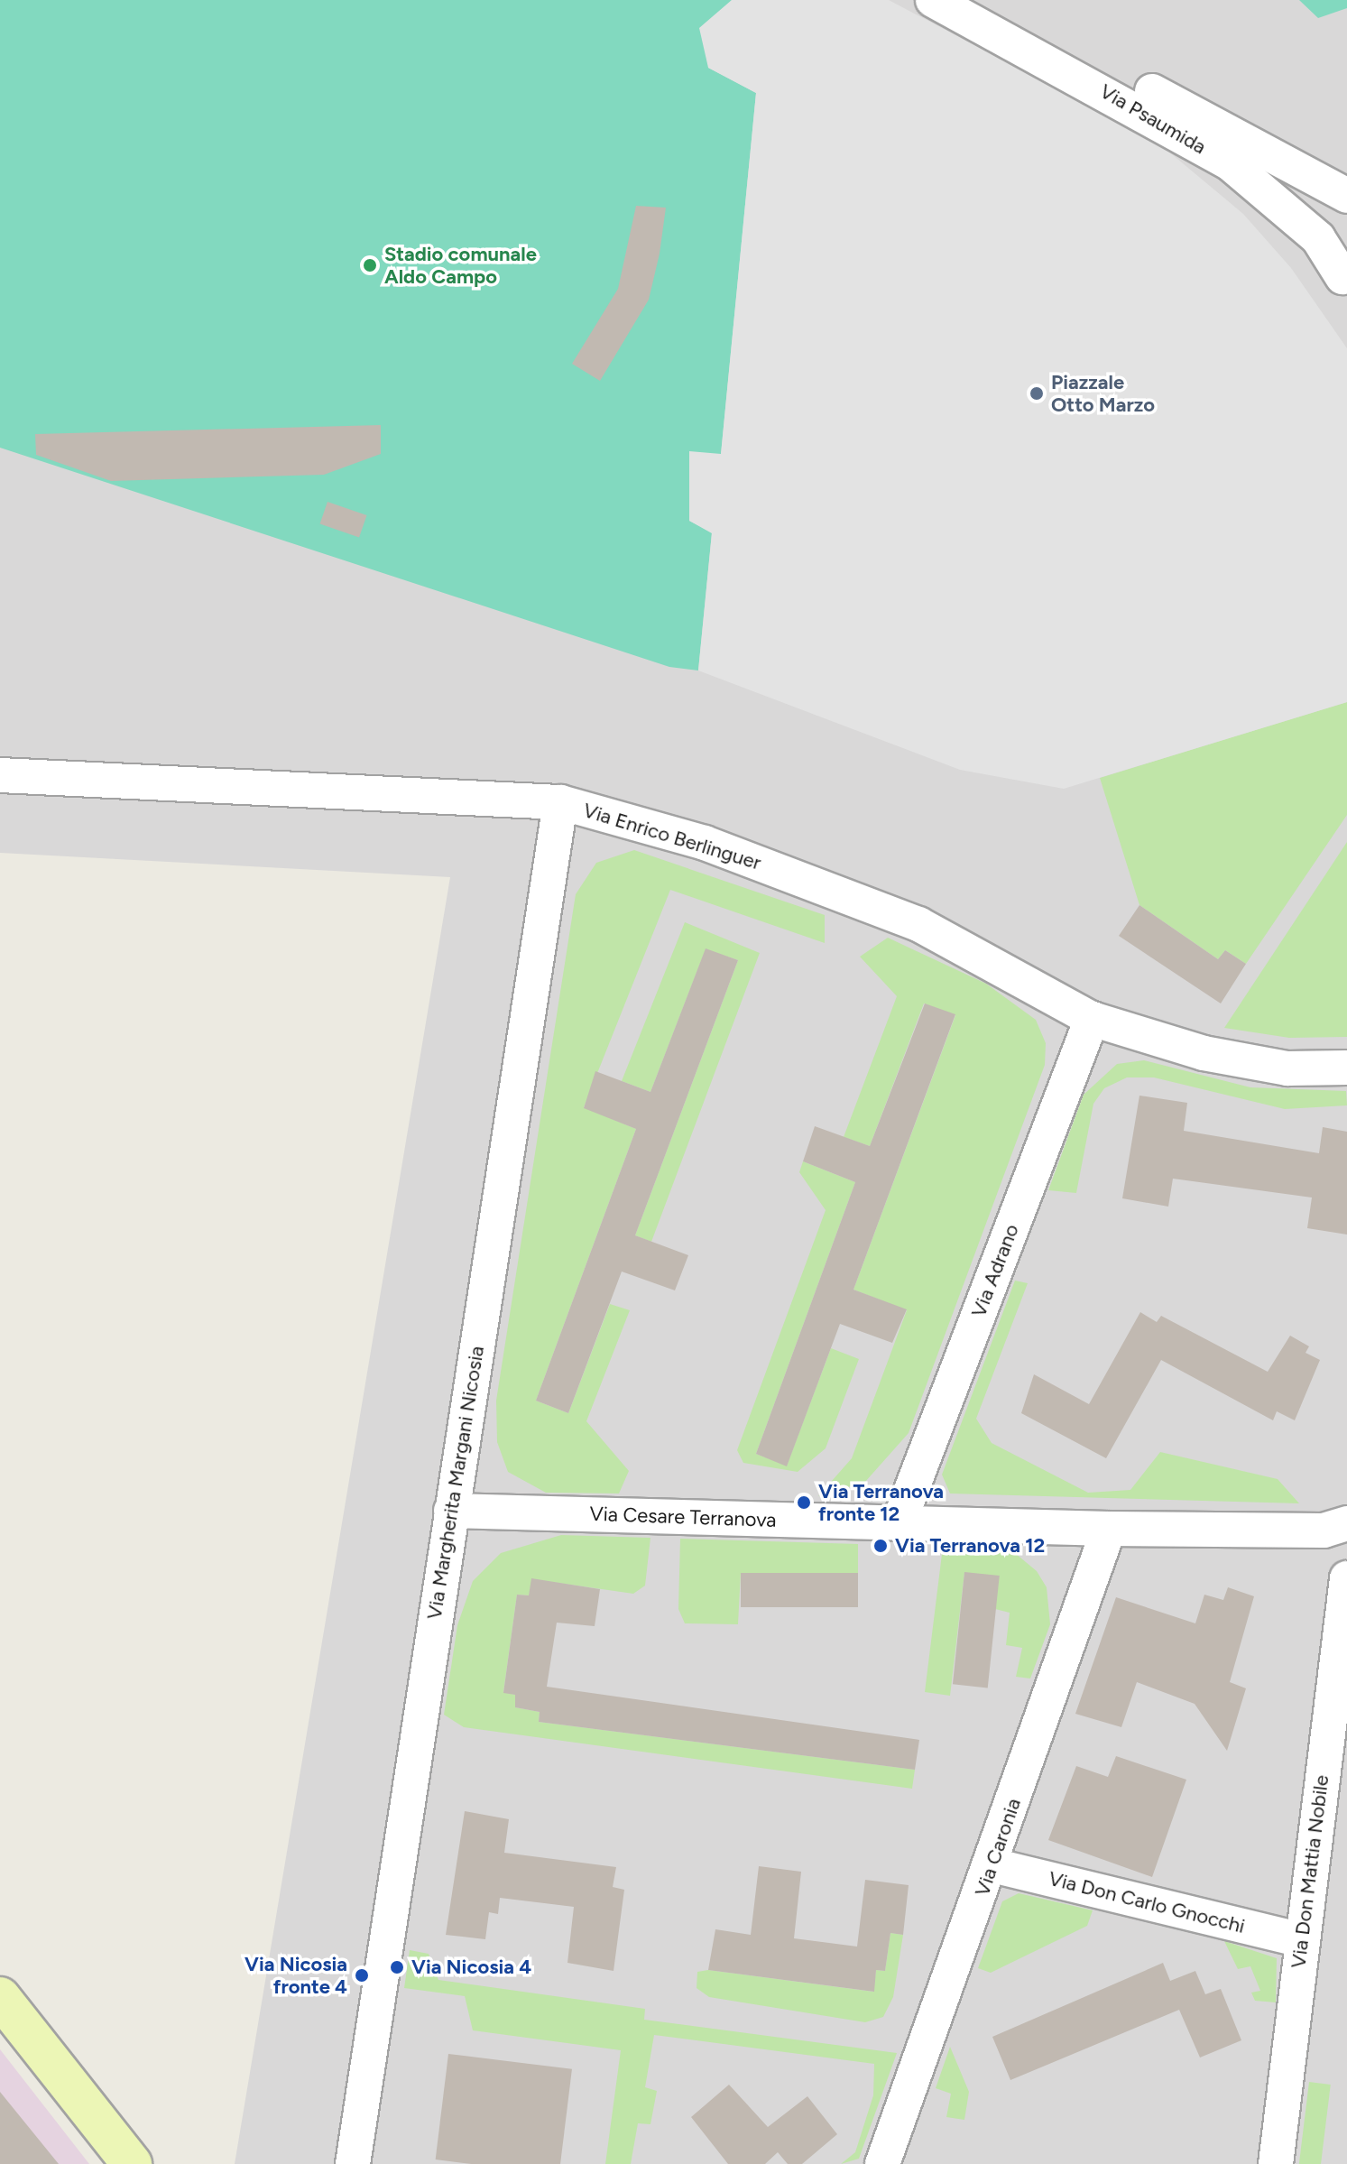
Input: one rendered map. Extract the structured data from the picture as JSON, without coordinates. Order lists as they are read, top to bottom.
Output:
{
  "streets": {
    "street": [
      "Via Psaumida",
      "Via Enrico Berlinguer",
      "Via Adrano",
      "Via Margherita Margani Nicosia",
      "Via Cesare Terranova",
      "Via Caronia",
      "Via Don Mattia Nobile",
      "Via Don Carlo Gnocchi"
    ]
  },
  "crossings": [
    ["Via Enrico Berlinguer", "Via Adrano"],
    ["Via Enrico Berlinguer", "Via Margherita Margani Nicosia"],
    ["Via Adrano", "Via Cesare Terranova"],
    ["Via Margherita Margani Nicosia", "Via Cesare Terranova"],
    ["Via Cesare Terranova", "Via Caronia"],
    ["Via Caronia", "Via Don Carlo Gnocchi"],
    ["Via Don Mattia Nobile", "Via Don Carlo Gnocchi"]
  ],
  "places": [
    "Stadio comunale Aldo Campo",
    "Piazzale Otto Marzo",
    "Via Terranova fronte 12",
    "Via Terranova 12",
    "Via Nicosia 4",
    "Via Nicosia fronte 4"
  ]
}
